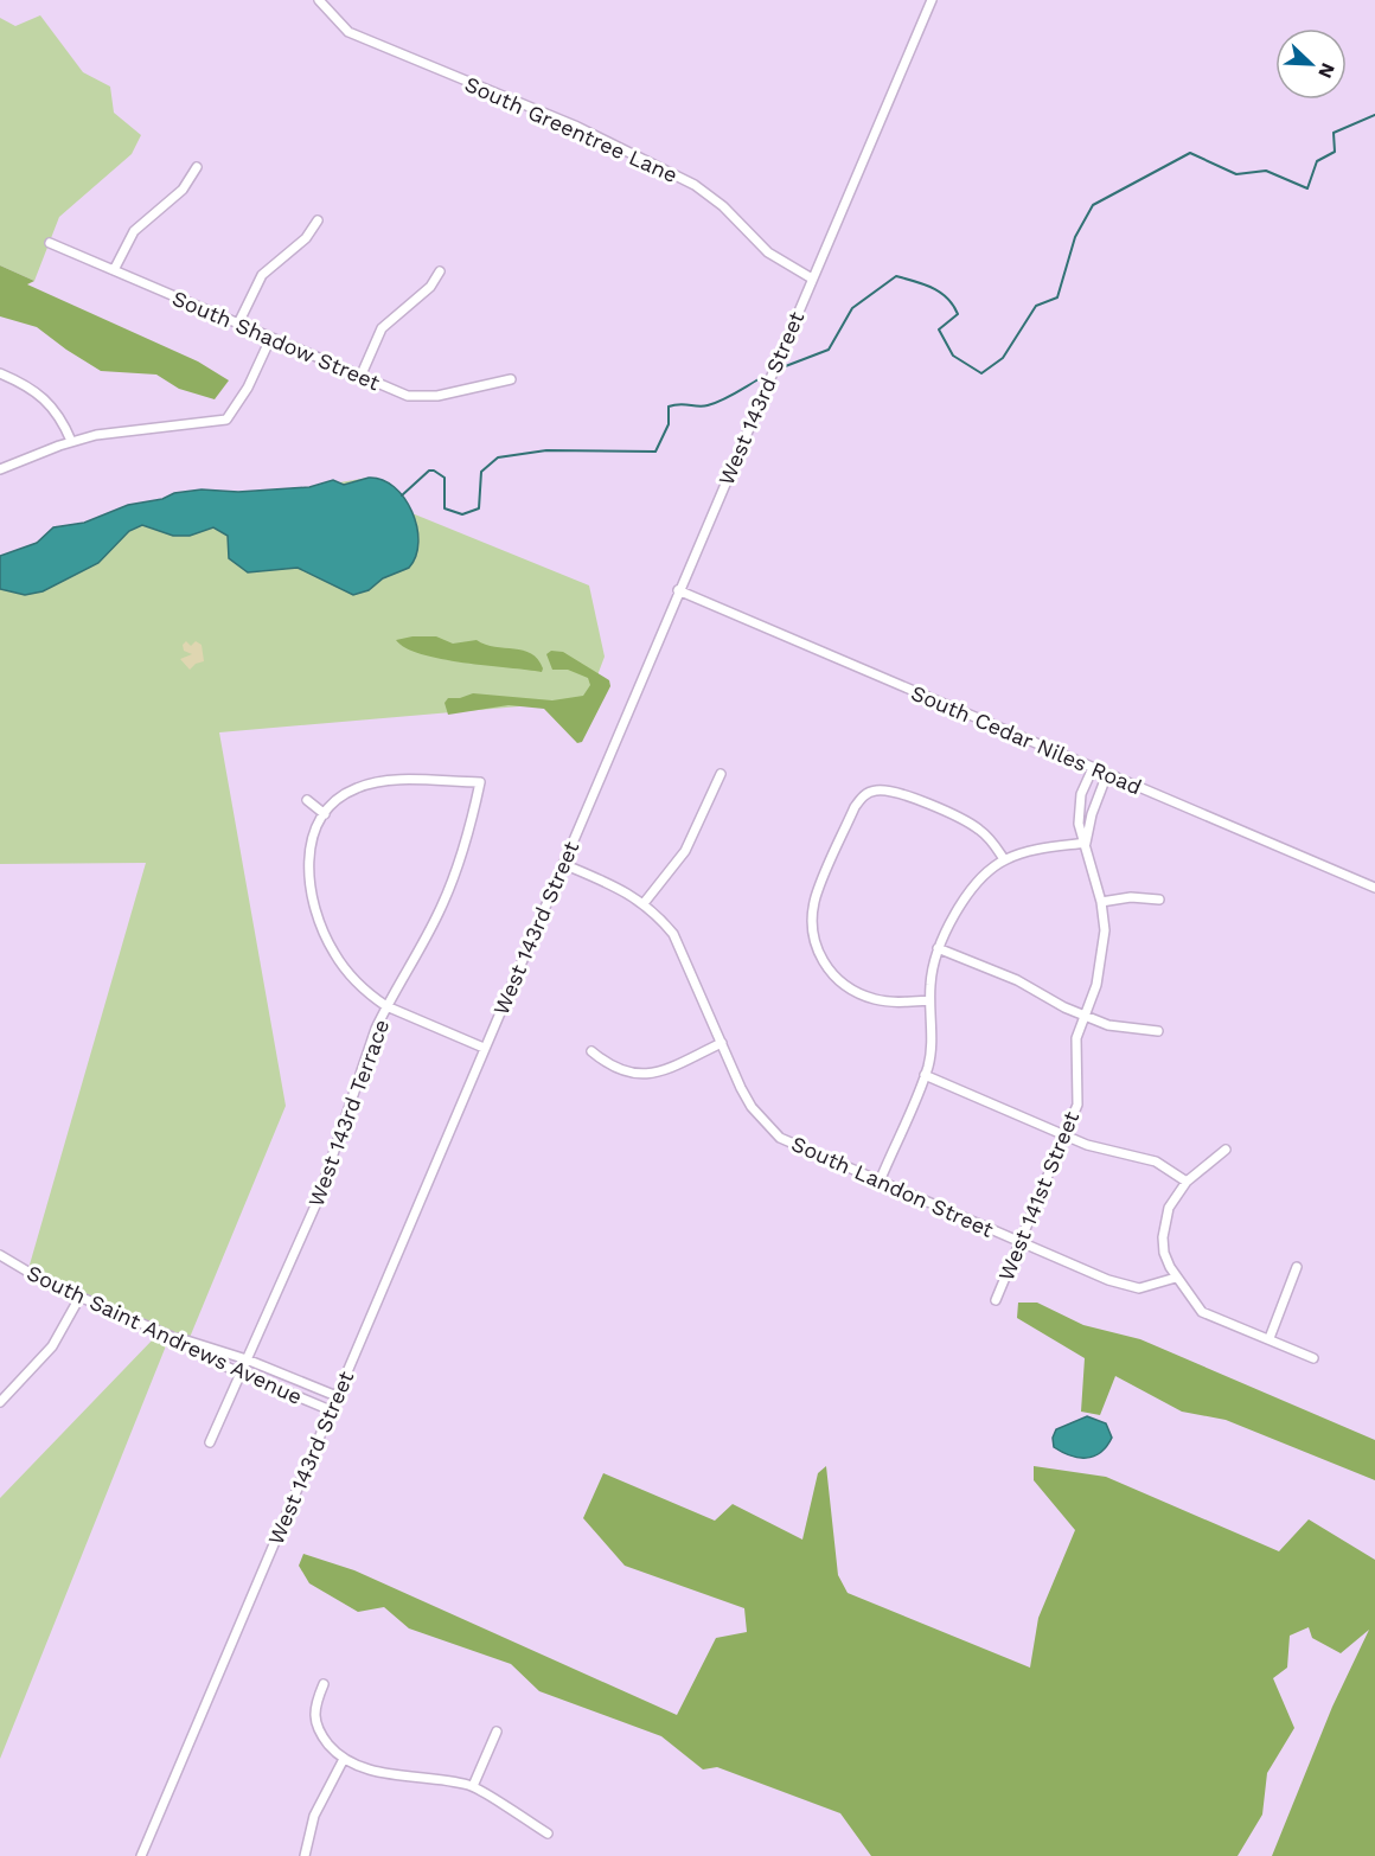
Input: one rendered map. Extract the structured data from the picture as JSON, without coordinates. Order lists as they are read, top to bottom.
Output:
{
  "streets": {
    "street": [
      "South Greentree Lane",
      "South Shadow Street",
      "West 143rd Street",
      "South Cedar Niles Road",
      "West 143rd Terrace",
      "South Landon Street",
      "West 141st Street",
      "South Saint Andrews Avenue"
    ]
  },
  "crossings": [
    ["South Greentree Lane", "West 143rd Street"],
    ["West 143rd Street", "South Cedar Niles Road"],
    ["West 143rd Street", "South Landon Street"],
    ["West 143rd Street", "South Saint Andrews Avenue"],
    ["South Cedar Niles Road", "West 141st Street"],
    ["West 143rd Terrace", "South Saint Andrews Avenue"],
    ["South Landon Street", "West 141st Street"]
  ],
  "north": "bottom right"
}
